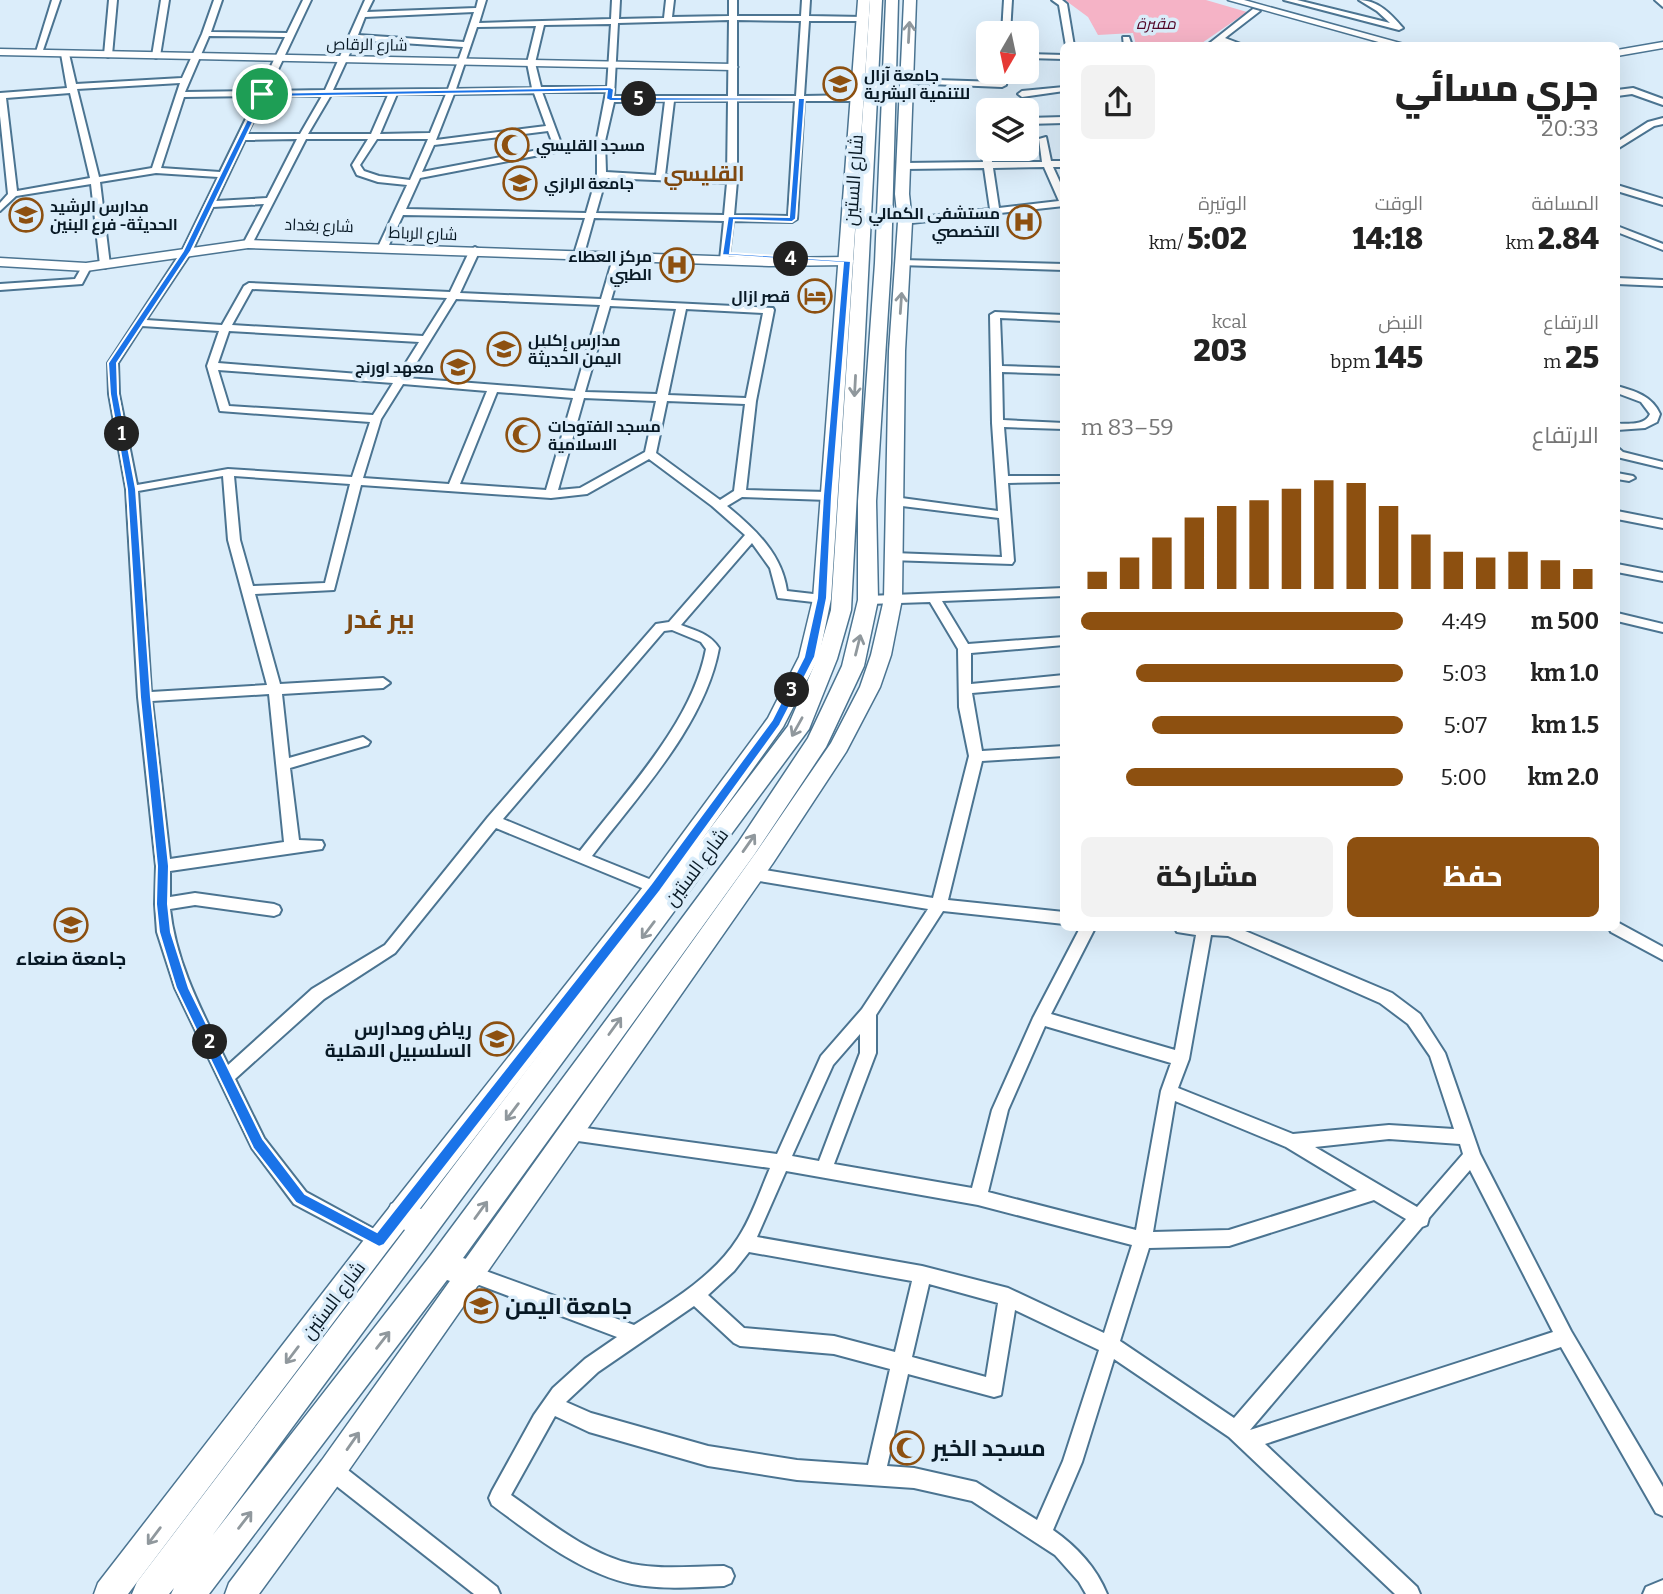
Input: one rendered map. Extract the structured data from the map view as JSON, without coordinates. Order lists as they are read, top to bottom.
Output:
{
  "streets": {
    "highway": ["شارع الستين"],
    "street": ["شارع الرقاص", "شارع الرباط"]
  },
  "crossings": [
    ["شارع الستين", "شارع الرباط"]
  ],
  "districts": ["القليسي", "بير غدر"],
  "parks": ["مقبرة"],
  "places": {
    "school or university": [
      "جامعة آزال للتنمية البشرية",
      "جامعة الرازي",
      "مدارس الرشيد الحديثة- فرع البنين",
      "مدارس إكليل اليمن الحديثة",
      "معهد اورنج",
      "جامعة صنعاء",
      "رياض ومدارس السلسبيل الاهلية",
      "جامعة اليمن"
    ],
    "mosque": ["مسجد القليسي", "مسجد الفتوحات الاسلامية", "مسجد الخير"],
    "hospital": ["مستشفى الكمالي التخصصي", "مركز العطاء الطبي"],
    "hotel": ["قصر ازال"]
  },
  "north": "bottom",
  "page": {
    "heading": ["جري مسائي", "20:33"],
    "pins": [
      "5",
      "4",
      "1",
      "3",
      "2"
    ],
    "stats": [
      ["المسافة", "2.84 km"],
      ["الوقت", "14:18"],
      ["الوتيرة", "5:02 /km"],
      ["الارتفاع", "25 m"],
      ["النبض", "145 bpm"],
      ["kcal", "203"]
    ],
    "chart": ["الارتفاع", "59–83 m"],
    "list": [
      {
        "name": "500 m",
        "note": "4:49"
      },
      {
        "name": "1.0 km",
        "note": "5:03"
      },
      {
        "name": "1.5 km",
        "note": "5:07"
      },
      {
        "name": "2.0 km",
        "note": "5:00"
      }
    ],
    "buttons": ["حفظ", "مشاركة"]
  }
}
